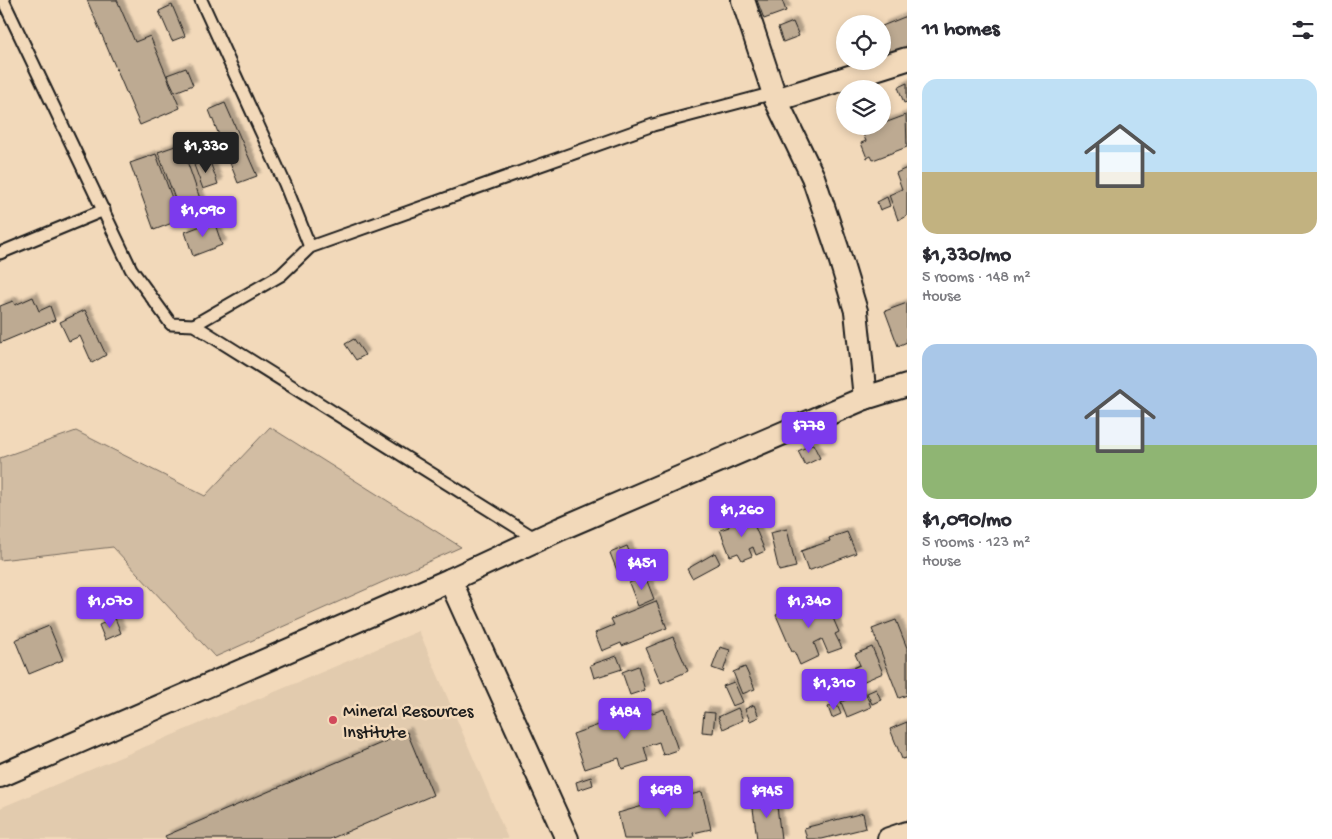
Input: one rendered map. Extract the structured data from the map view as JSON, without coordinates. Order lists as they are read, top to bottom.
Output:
{
  "places": ["Mineral Resources Institute"],
  "page": {
    "heading": "11 homes",
    "list": [
      {
        "name": "$1,330/mo",
        "note": "5 rooms · 148 m² · House"
      },
      {
        "name": "$1,090/mo",
        "note": "5 rooms · 123 m² · House"
      }
    ],
    "price": [
      "$1,330",
      "$1,090",
      "$778",
      "$1,260",
      "$451",
      "$1,070",
      "$1,340",
      "$1,310",
      "$484",
      "$698",
      "$945"
    ]
  }
}
